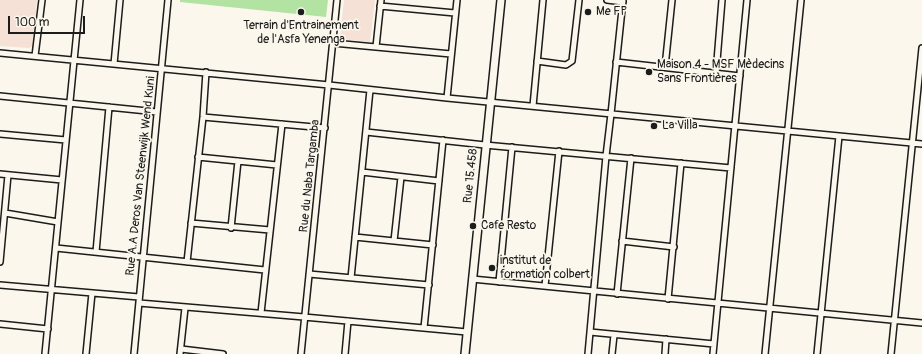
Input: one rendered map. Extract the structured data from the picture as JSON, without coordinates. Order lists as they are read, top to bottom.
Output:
{
  "streets": {
    "main road": ["Rue 15.458"],
    "street": ["Rue A.A Deros Van Steenwijk Wend Kuni", "Rue du Naba Targamba"]
  },
  "places": [
    "Terrain d'Entrainement de l'Asfa Yenenga",
    "Me FP",
    "Maison 4 - MSF Mèdecins Sans Frontières",
    "La Villa",
    "Cafe Resto",
    "institut de formation colbert"
  ],
  "scale_bar": "100 m"
}
